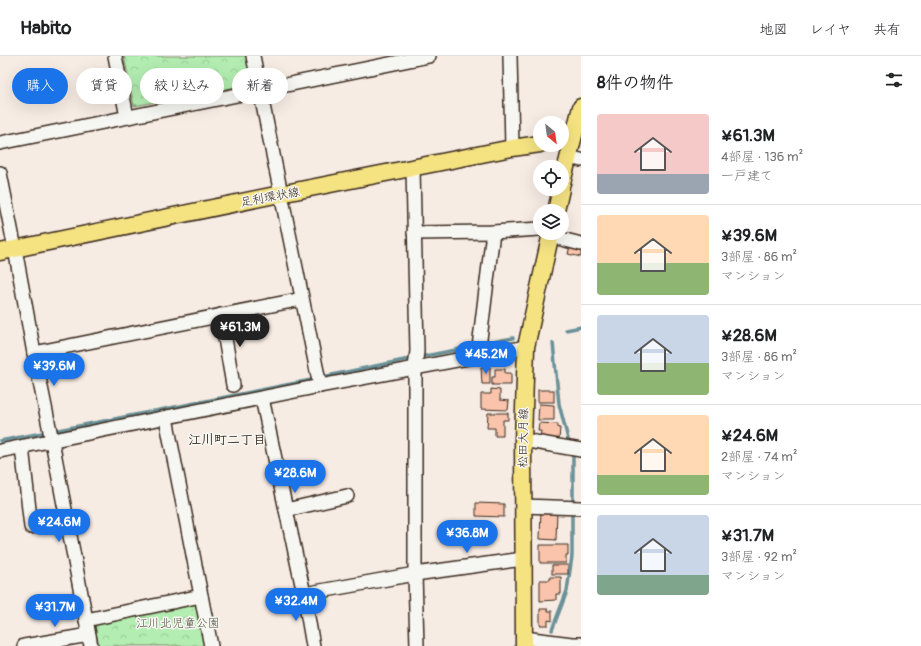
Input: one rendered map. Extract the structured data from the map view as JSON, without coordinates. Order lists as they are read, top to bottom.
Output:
{
  "streets": {
    "main road": ["足利環状線", "松田大月線"]
  },
  "districts": ["江川町二丁目"],
  "parks": ["江川北児童公園"],
  "north": "bottom right",
  "page": {
    "header": "Habito",
    "nav": ["地図", "レイヤ", "共有"],
    "heading": "8件の物件",
    "chip": [
      "購入",
      "賃貸",
      "絞り込み",
      "新着"
    ],
    "list": [
      {
        "name": "¥61.3M",
        "note": "4部屋 · 136 m² · 一戸建て"
      },
      {
        "name": "¥39.6M",
        "note": "3部屋 · 86 m² · マンション"
      },
      {
        "name": "¥28.6M",
        "note": "3部屋 · 86 m² · マンション"
      },
      {
        "name": "¥24.6M",
        "note": "2部屋 · 74 m² · マンション"
      },
      {
        "name": "¥31.7M",
        "note": "3部屋 · 92 m² · マンション"
      }
    ],
    "price": [
      "¥61.3M",
      "¥45.2M",
      "¥39.6M",
      "¥28.6M",
      "¥24.6M",
      "¥36.8M",
      "¥32.4M",
      "¥31.7M"
    ]
  }
}
